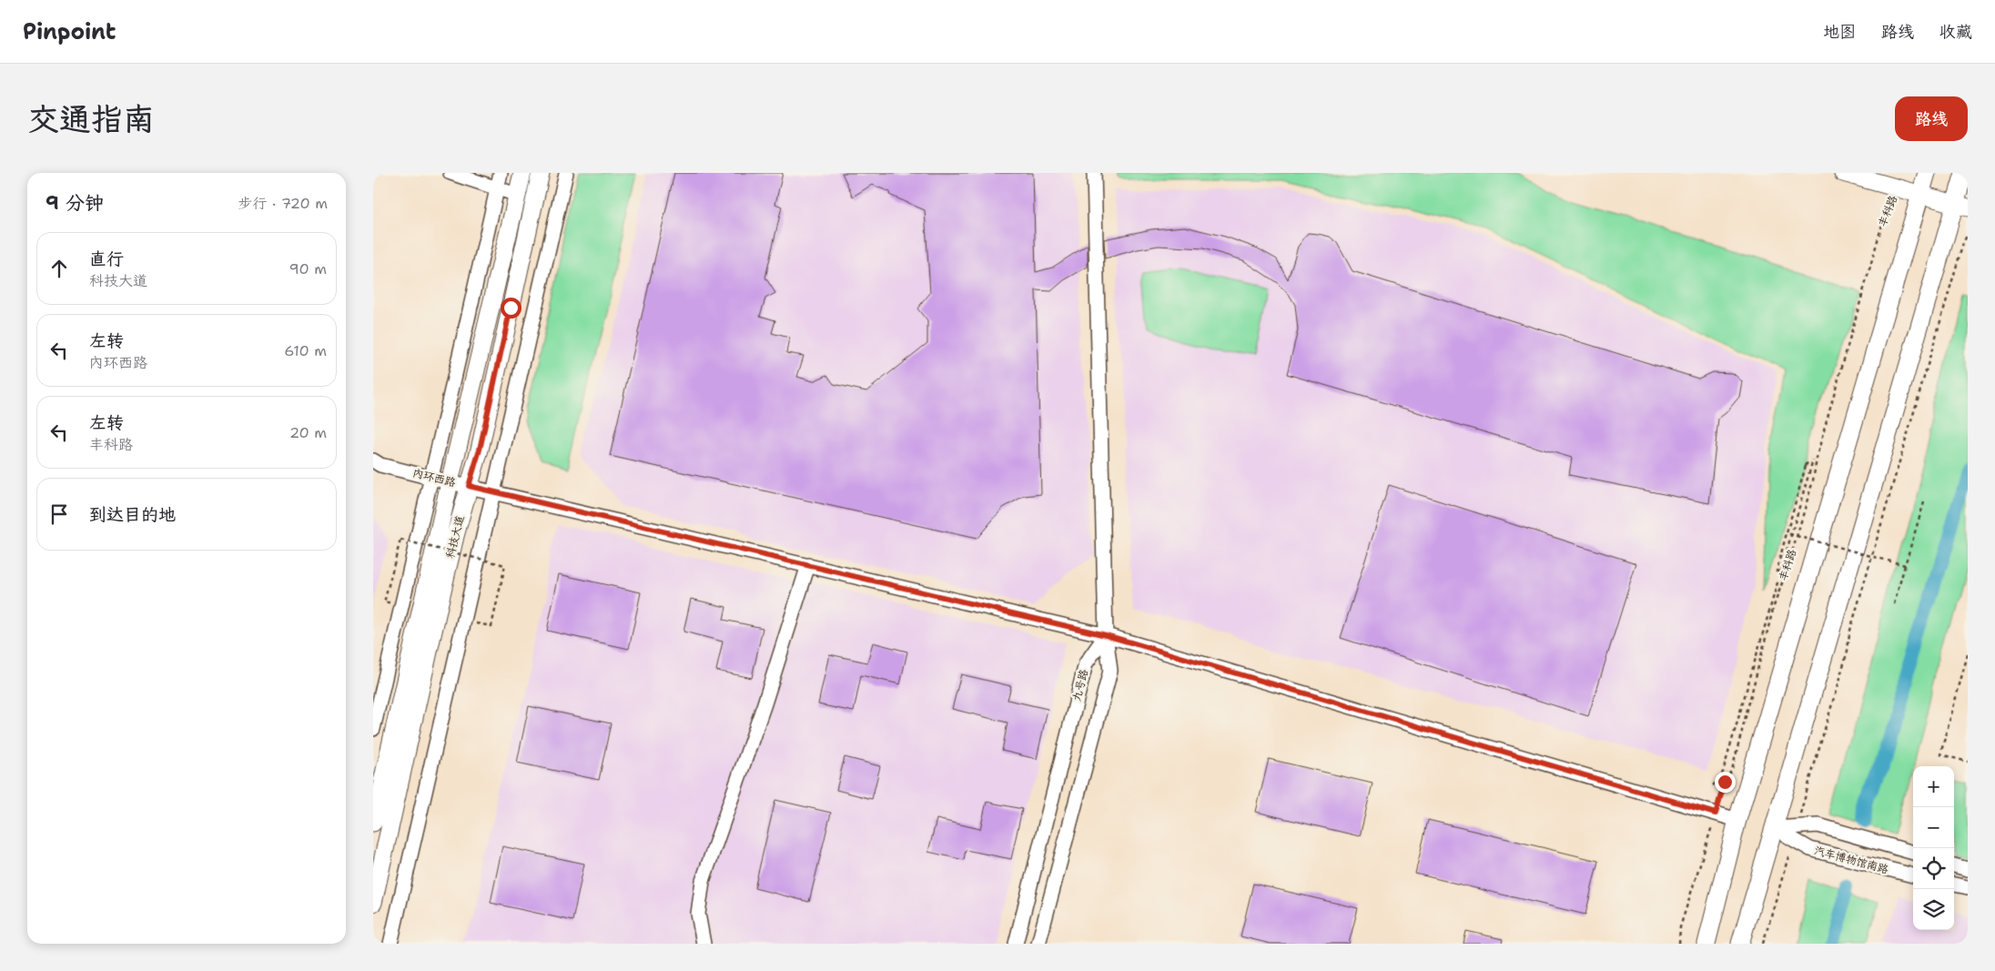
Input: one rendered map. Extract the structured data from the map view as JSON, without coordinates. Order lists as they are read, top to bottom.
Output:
{
  "streets": {
    "main road": ["丰科路", "科技大道"],
    "street": ["内环西路", "九号路", "汽车博物馆南路"]
  },
  "crossings": [
    ["丰科路", "内环西路"],
    ["内环西路", "科技大道"],
    ["内环西路", "九号路"]
  ],
  "page": {
    "header": "Pinpoint",
    "nav": ["地图", "路线", "收藏"],
    "buttons": "路线",
    "title": "交通指南",
    "heading": ["9 分钟", "步行 · 720 m"],
    "list": [
      ["直行", "科技大道", "90 m"],
      ["左转", "内环西路", "610 m"],
      ["左转", "丰科路", "20 m"],
      "到达目的地"
    ],
    "map_buttons": ["+", "−"]
  }
}
